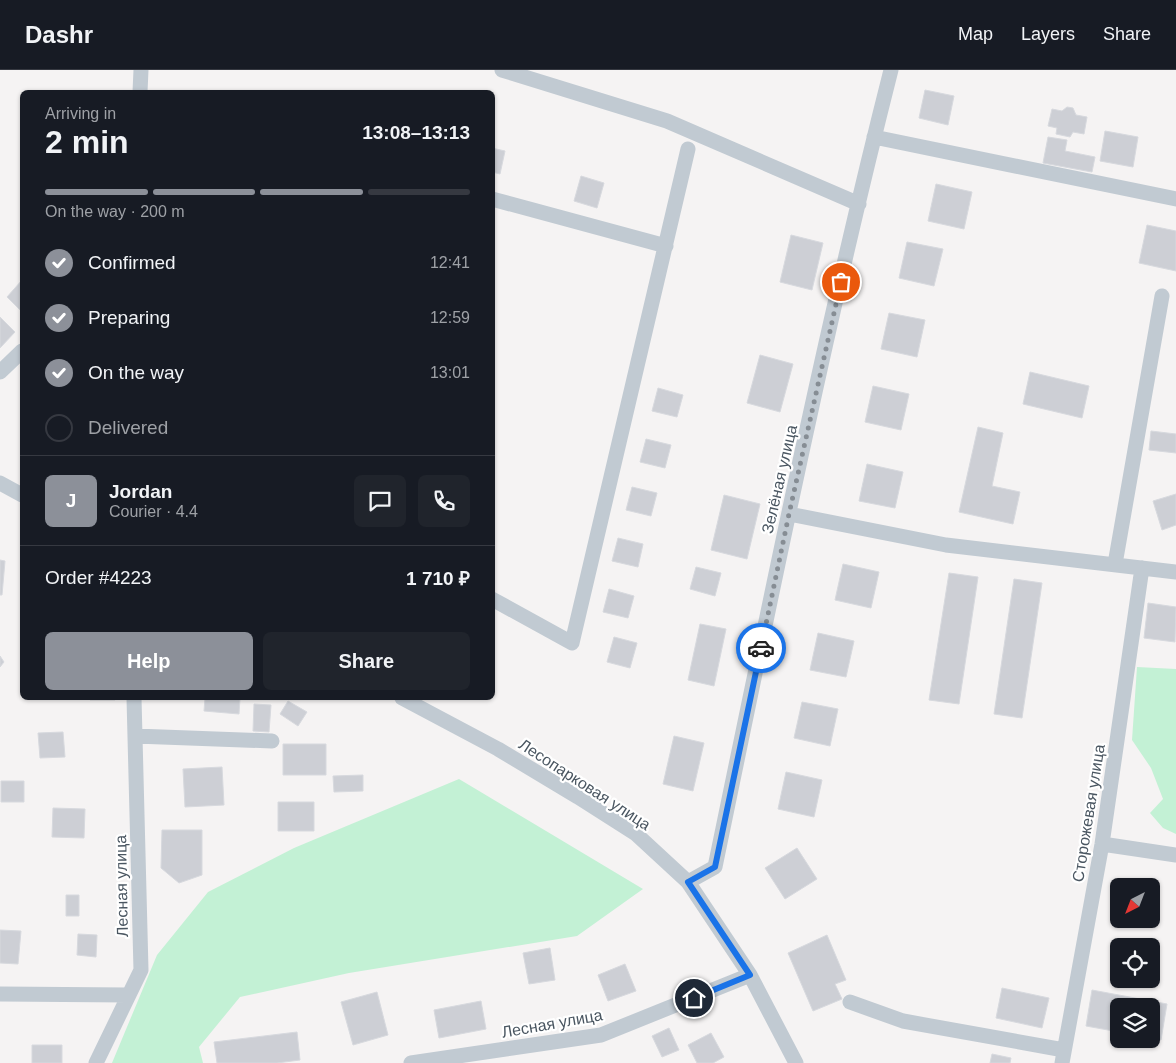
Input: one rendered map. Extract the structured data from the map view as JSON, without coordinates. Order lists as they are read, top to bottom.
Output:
{
  "streets": {
    "street": [
      "Зелёная улица",
      "Лесопарковая улица",
      "Сторожевая улица",
      "Лесная улица"
    ]
  },
  "crossings": [
    ["Зелёная улица", "Лесопарковая улица"],
    ["Лесопарковая улица", "Лесная улица"]
  ],
  "north": "bottom left",
  "page": {
    "header": "Dashr",
    "nav": ["Map", "Layers", "Share"],
    "heading": ["2 min", "Arriving in", "13:08–13:13"],
    "panel": [
      "Jordan",
      "Courier · 4.4",
      "Order #4223",
      "1 710 ₽"
    ],
    "bar": "On the way · 200 m",
    "list": [
      ["Confirmed", "12:41"],
      ["Preparing", "12:59"],
      ["On the way", "13:01"],
      "Delivered"
    ],
    "round": "J",
    "buttons": ["Help", "Share"]
  }
}
